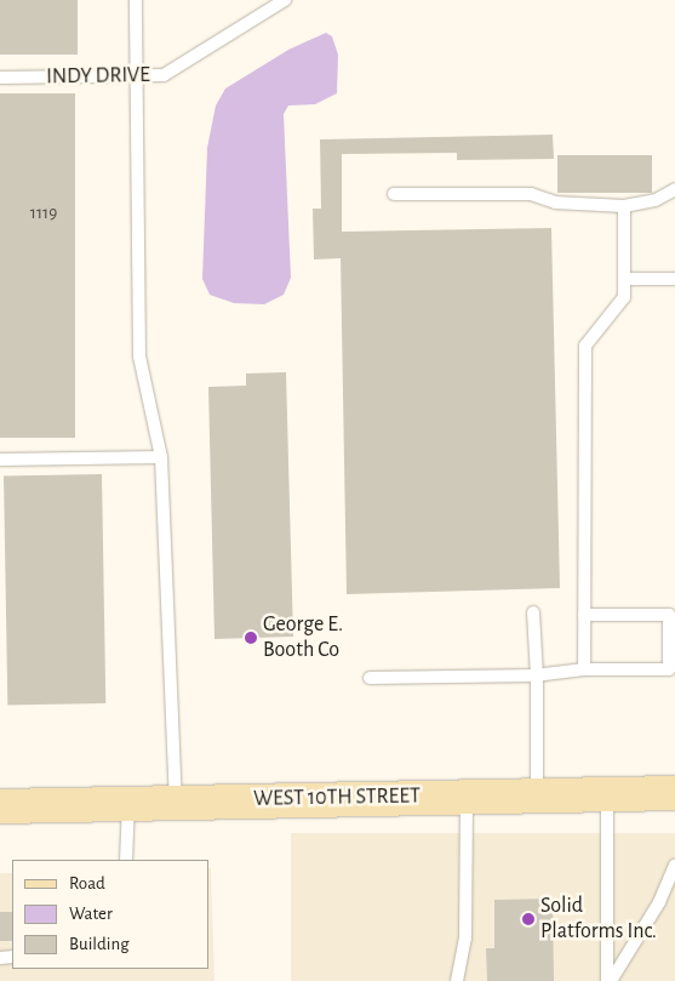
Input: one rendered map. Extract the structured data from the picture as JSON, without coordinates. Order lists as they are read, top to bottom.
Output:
{
  "streets": {
    "main road": ["WEST 10TH STREET"],
    "lane": ["INDY DRIVE"]
  },
  "places": ["George E. Booth Co", "Solid Platforms Inc."],
  "house_numbers": ["1119"],
  "legend": ["Road", "Water", "Building"]
}
